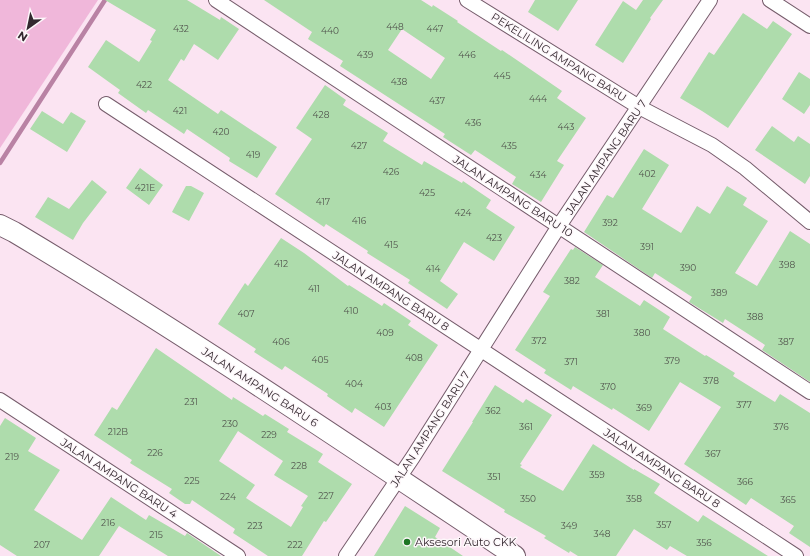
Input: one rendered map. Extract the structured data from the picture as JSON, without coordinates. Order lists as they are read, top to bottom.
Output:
{
  "streets": {
    "main road": ["JALAN AMPANG BARU 6"],
    "street": [
      "PEKELILING AMPANG BARU",
      "JALAN AMPANG BARU 7",
      "JALAN AMPANG BARU 10",
      "JALAN AMPANG BARU 8",
      "JALAN AMPANG BARU 4"
    ]
  },
  "crossings": [
    ["PEKELILING AMPANG BARU", "JALAN AMPANG BARU 7"],
    ["JALAN AMPANG BARU 7", "JALAN AMPANG BARU 10"],
    ["JALAN AMPANG BARU 7", "JALAN AMPANG BARU 8"],
    ["JALAN AMPANG BARU 7", "JALAN AMPANG BARU 6"]
  ],
  "places": ["Aksesori Auto CKK"],
  "house_numbers": [
    "448",
    "432",
    "447",
    "440",
    "439",
    "446",
    "445",
    "438",
    "422",
    "444",
    "437",
    "421",
    "428",
    "436",
    "443",
    "420",
    "427",
    "435",
    "419",
    "426",
    "402",
    "434",
    "421E",
    "425",
    "417",
    "424",
    "416",
    "392",
    "423",
    "415",
    "391",
    "412",
    "398",
    "390",
    "414",
    "382",
    "411",
    "389",
    "410",
    "407",
    "381",
    "388",
    "409",
    "380",
    "372",
    "406",
    "387",
    "408",
    "405",
    "379",
    "371",
    "378",
    "404",
    "370",
    "231",
    "377",
    "403",
    "369",
    "362",
    "230",
    "361",
    "376",
    "212B",
    "229",
    "226",
    "367",
    "219",
    "228",
    "359",
    "351",
    "225",
    "366",
    "227",
    "224",
    "350",
    "358",
    "365",
    "216",
    "357",
    "223",
    "349",
    "348",
    "215",
    "356",
    "207",
    "222"
  ],
  "north": "bottom left"
}
